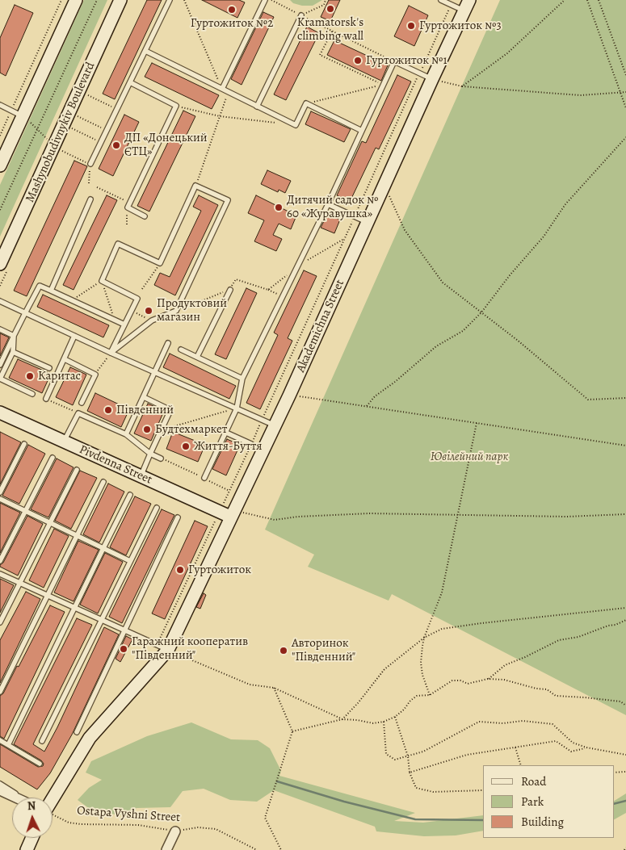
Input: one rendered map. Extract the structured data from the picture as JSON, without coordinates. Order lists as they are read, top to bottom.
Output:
{
  "streets": {
    "street": ["Mashynobudivnykiv Boulevard", "Akademichna Street", "Pivdenna Street"],
    "path": ["Ostapa Vyshni Street"]
  },
  "crossings": [
    ["Akademichna Street", "Pivdenna Street"]
  ],
  "parks": ["Ювілейний парк"],
  "places": [
    "Kramatorsk's climbing wall",
    "Гуртожиток №2",
    "Гуртожиток №3",
    "Гуртожиток №1",
    "ДП «Донецький ЄТЦ»",
    "Дитячий садок № 60 «Журавушка»",
    "Продуктовий магазин",
    "Каритас",
    "Південний",
    "Будтехмаркет",
    "Життя-Буття",
    "Гуртожиток",
    "Гаражний кооператив \"Південний\"",
    "Авторинок \"Південний\""
  ],
  "legend": ["Road", "Park", "Building"],
  "north": "top"
}
